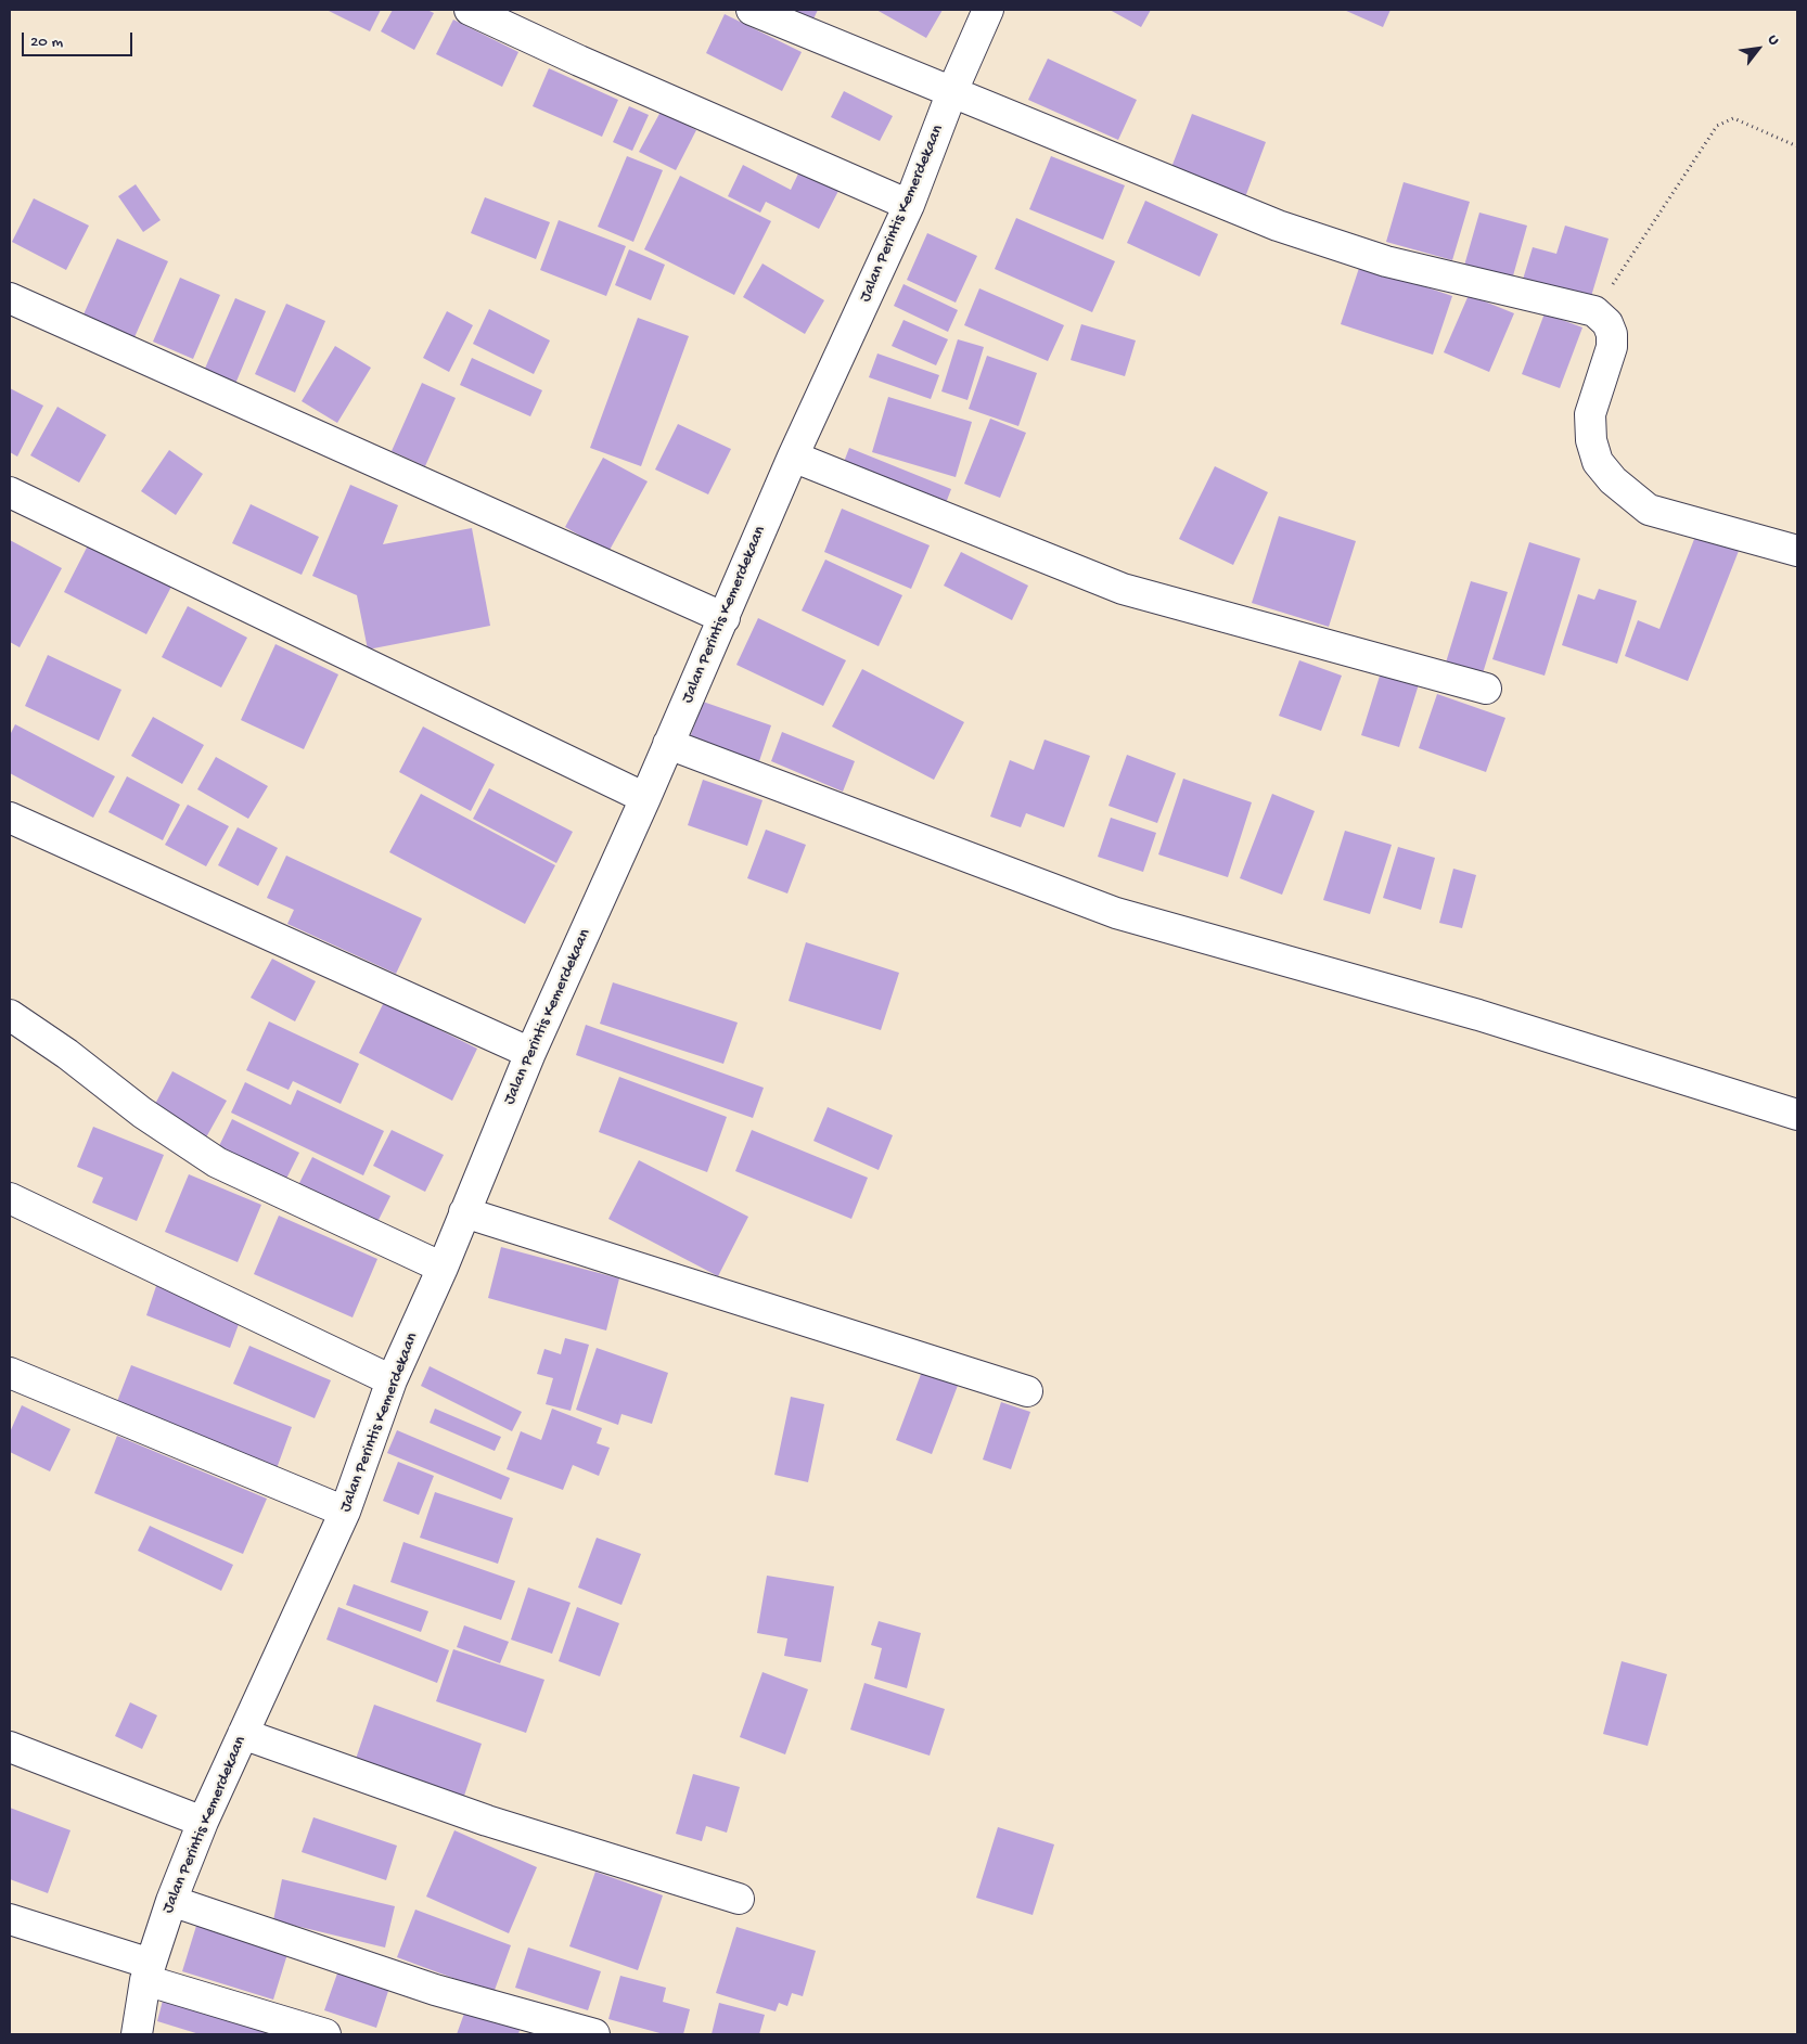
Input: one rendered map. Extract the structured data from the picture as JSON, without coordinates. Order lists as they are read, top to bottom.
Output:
{
  "streets": {
    "street": ["Jalan Perintis Kemerdekaan"]
  },
  "scale_bar": "20 m",
  "north": "top right"
}
